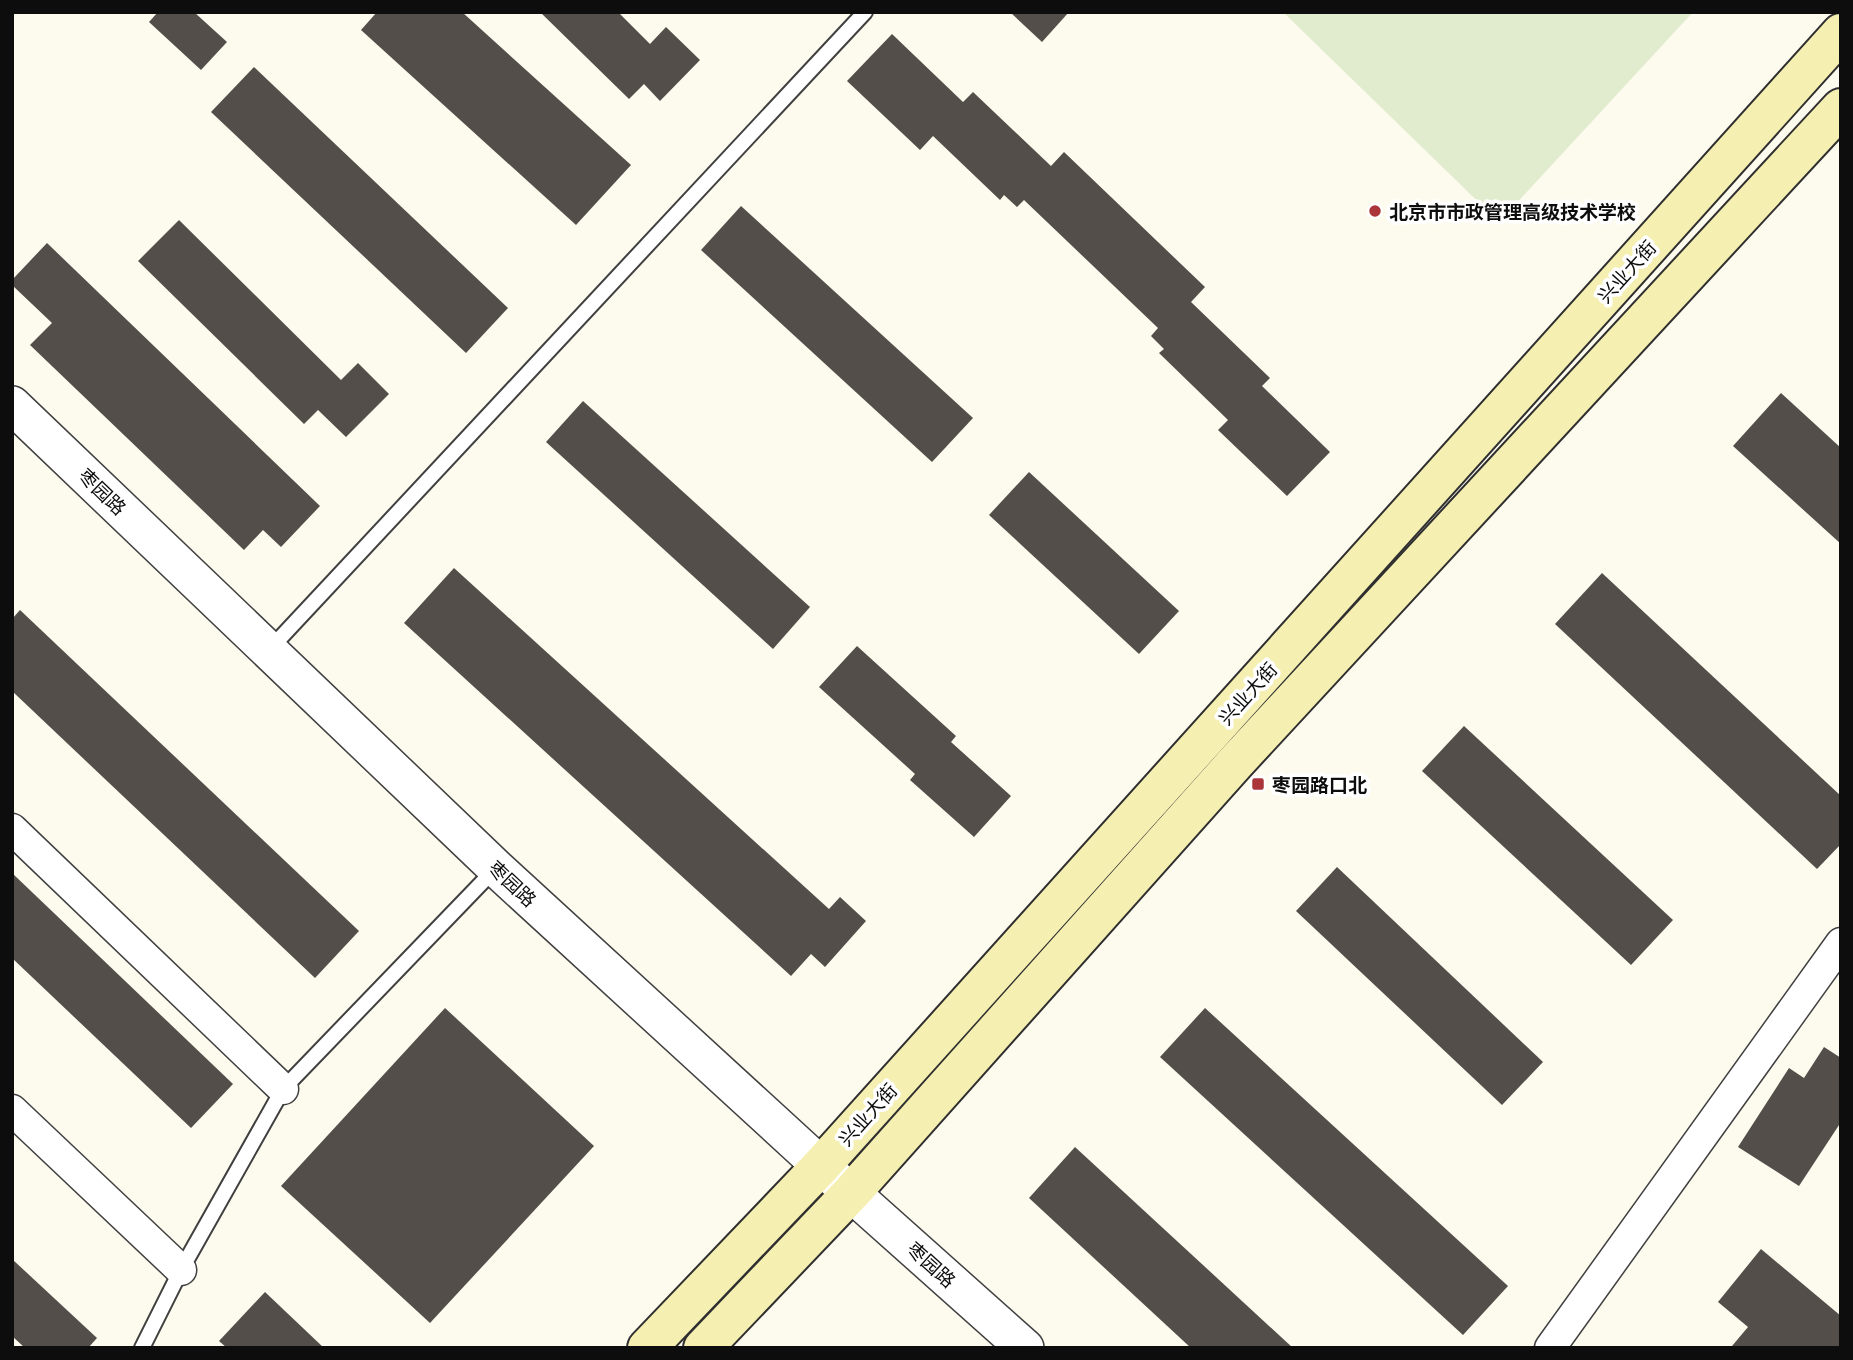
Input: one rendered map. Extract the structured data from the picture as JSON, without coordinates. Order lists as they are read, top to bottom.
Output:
{
  "streets": {
    "main road": ["兴业大街"],
    "street": ["枣园路"]
  },
  "crossings": [
    ["兴业大街", "枣园路"]
  ],
  "places": {
    "other": ["北京市市政管理高级技术学校"],
    "transit": ["枣园路口北"]
  }
}
